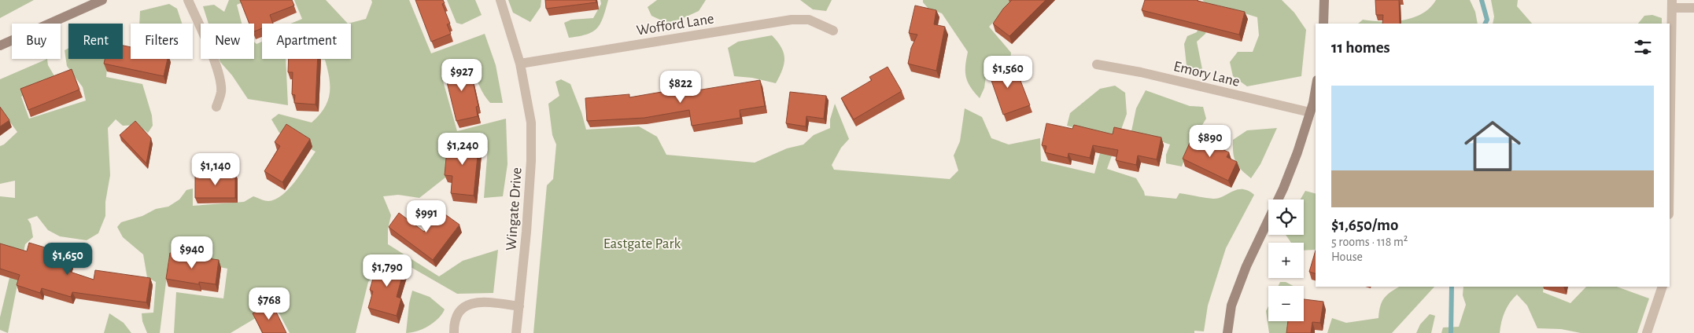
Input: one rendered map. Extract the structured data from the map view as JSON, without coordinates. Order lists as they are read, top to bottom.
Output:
{
  "streets": {
    "street": ["Wofford Lane", "Emory Lane", "Wingate Drive"]
  },
  "crossings": [
    ["Wofford Lane", "Wingate Drive"]
  ],
  "parks": ["Eastgate Park"],
  "page": {
    "chip": [
      "Buy",
      "Rent",
      "Filters",
      "New",
      "Apartment"
    ],
    "heading": "11 homes",
    "price": [
      "$1,560",
      "$927",
      "$822",
      "$890",
      "$1,240",
      "$1,140",
      "$991",
      "$940",
      "$1,650",
      "$1,790",
      "$768"
    ],
    "list": [
      {
        "name": "$1,650/mo",
        "note": "5 rooms · 118 m² · House"
      }
    ],
    "map_buttons": ["+", "−"]
  }
}
